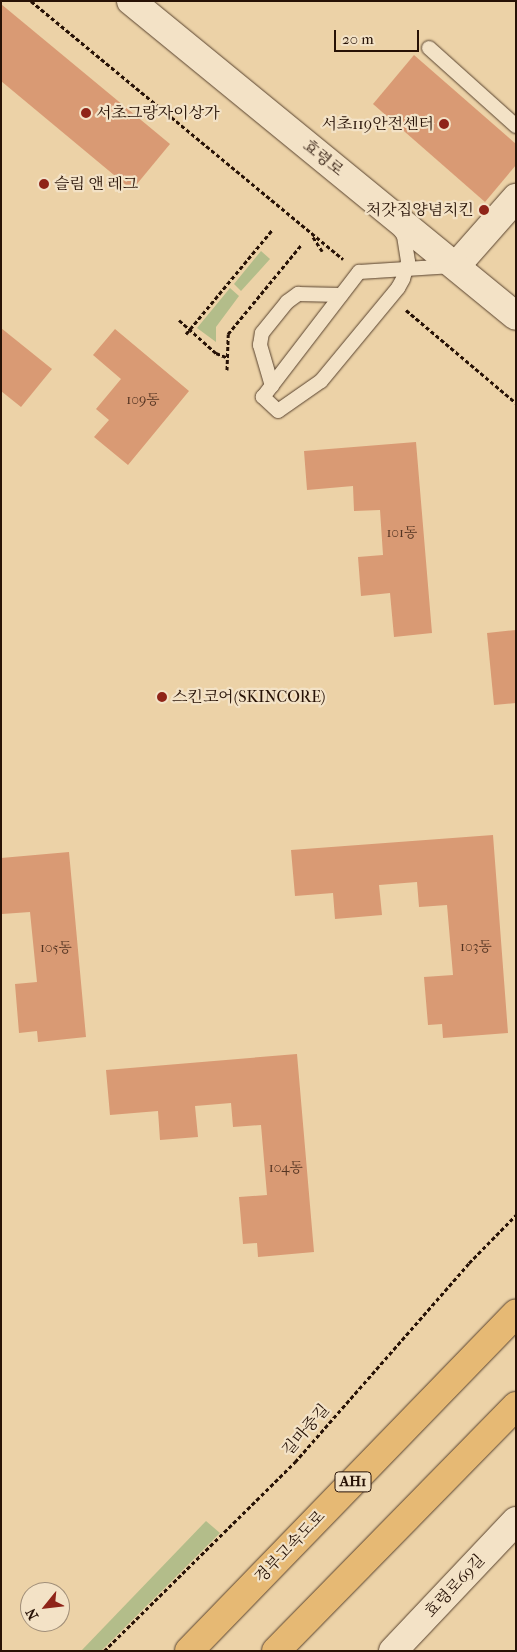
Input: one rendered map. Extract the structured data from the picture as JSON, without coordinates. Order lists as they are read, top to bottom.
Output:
{
  "streets": {
    "highway": ["AH1", "경부고속도로"],
    "main road": ["효령로", "효령로69길"],
    "path": ["길마중길"]
  },
  "places": [
    "서초그랑자이상가",
    "서초119안전센터",
    "슬림 앤 레그",
    "처갓집양념치킨",
    "스킨코어(SKINCORE)"
  ],
  "house_numbers": [
    "109동",
    "101동",
    "103동",
    "105동",
    "104동"
  ],
  "scale_bar": "20 m",
  "north": "bottom left"
}
